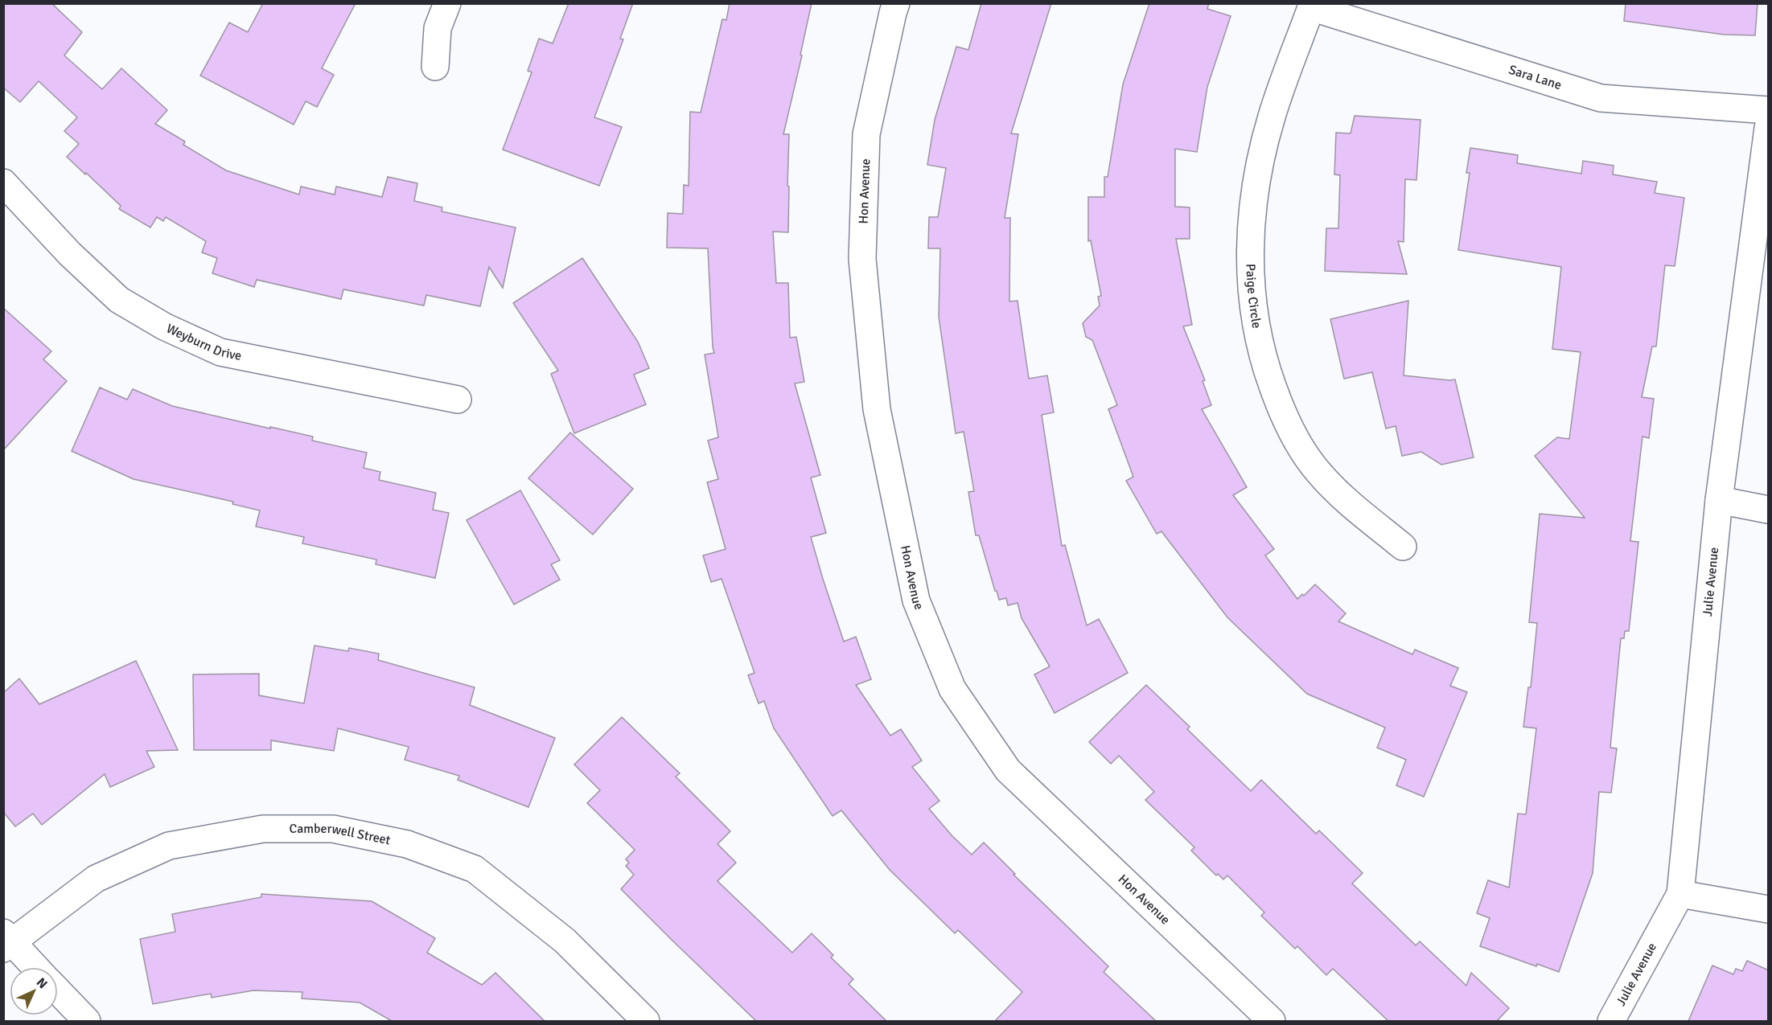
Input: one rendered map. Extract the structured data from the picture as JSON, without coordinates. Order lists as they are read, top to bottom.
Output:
{
  "streets": {
    "street": [
      "Sara Lane",
      "Hon Avenue",
      "Paige Circle",
      "Weyburn Drive",
      "Julie Avenue",
      "Camberwell Street"
    ]
  },
  "crossings": [
    ["Sara Lane", "Paige Circle"]
  ],
  "north": "top right"
}
